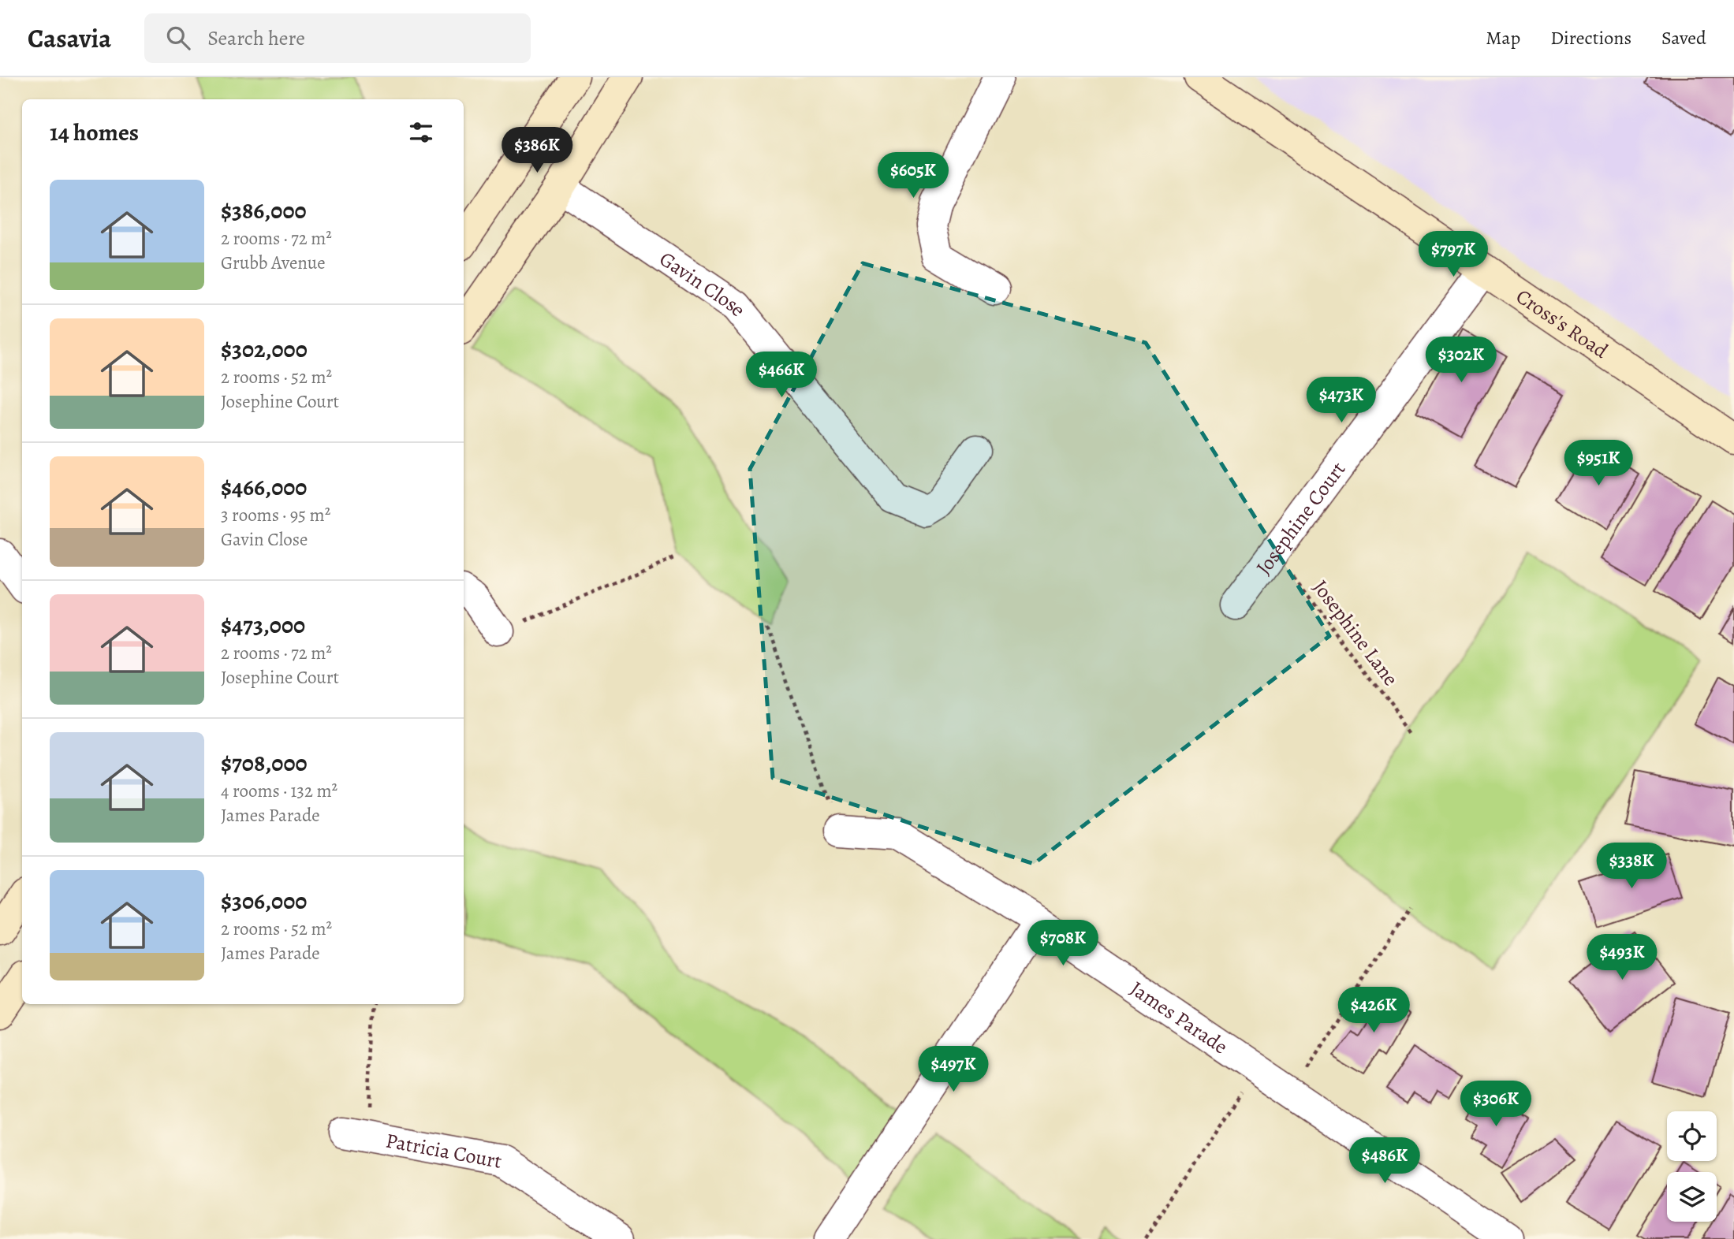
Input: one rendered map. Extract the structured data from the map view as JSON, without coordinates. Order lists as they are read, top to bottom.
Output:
{
  "streets": {
    "street": [
      "Gavin Close",
      "Cross's Road",
      "Josephine Court",
      "James Parade",
      "Patricia Court"
    ],
    "path": ["Josephine Lane"]
  },
  "crossings": [
    ["Cross's Road", "Josephine Court"],
    ["Josephine Court", "Josephine Lane"]
  ],
  "page": {
    "header": "Casavia",
    "search": "Search here",
    "nav": ["Map", "Directions", "Saved"],
    "heading": "14 homes",
    "price": [
      "$386K",
      "$605K",
      "$797K",
      "$302K",
      "$466K",
      "$473K",
      "$951K",
      "$338K",
      "$708K",
      "$493K",
      "$426K",
      "$497K",
      "$306K",
      "$486K"
    ],
    "list": [
      {
        "name": "$386,000",
        "note": "2 rooms · 72 m² · Grubb Avenue"
      },
      {
        "name": "$302,000",
        "note": "2 rooms · 52 m² · Josephine Court"
      },
      {
        "name": "$466,000",
        "note": "3 rooms · 95 m² · Gavin Close"
      },
      {
        "name": "$473,000",
        "note": "2 rooms · 72 m² · Josephine Court"
      },
      {
        "name": "$708,000",
        "note": "4 rooms · 132 m² · James Parade"
      },
      {
        "name": "$306,000",
        "note": "2 rooms · 52 m² · James Parade"
      }
    ]
  }
}
